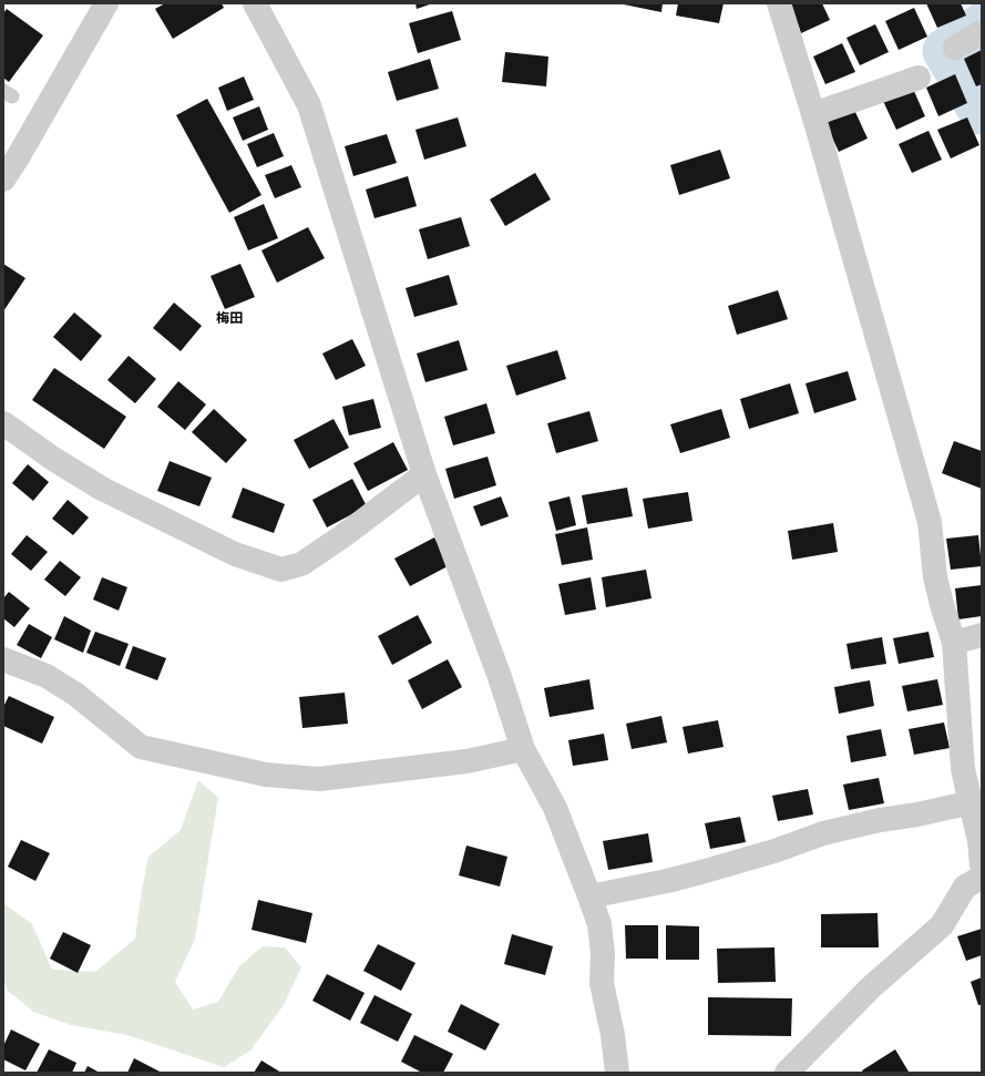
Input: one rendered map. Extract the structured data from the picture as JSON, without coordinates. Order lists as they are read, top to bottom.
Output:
{
  "districts": ["梅田"]
}
